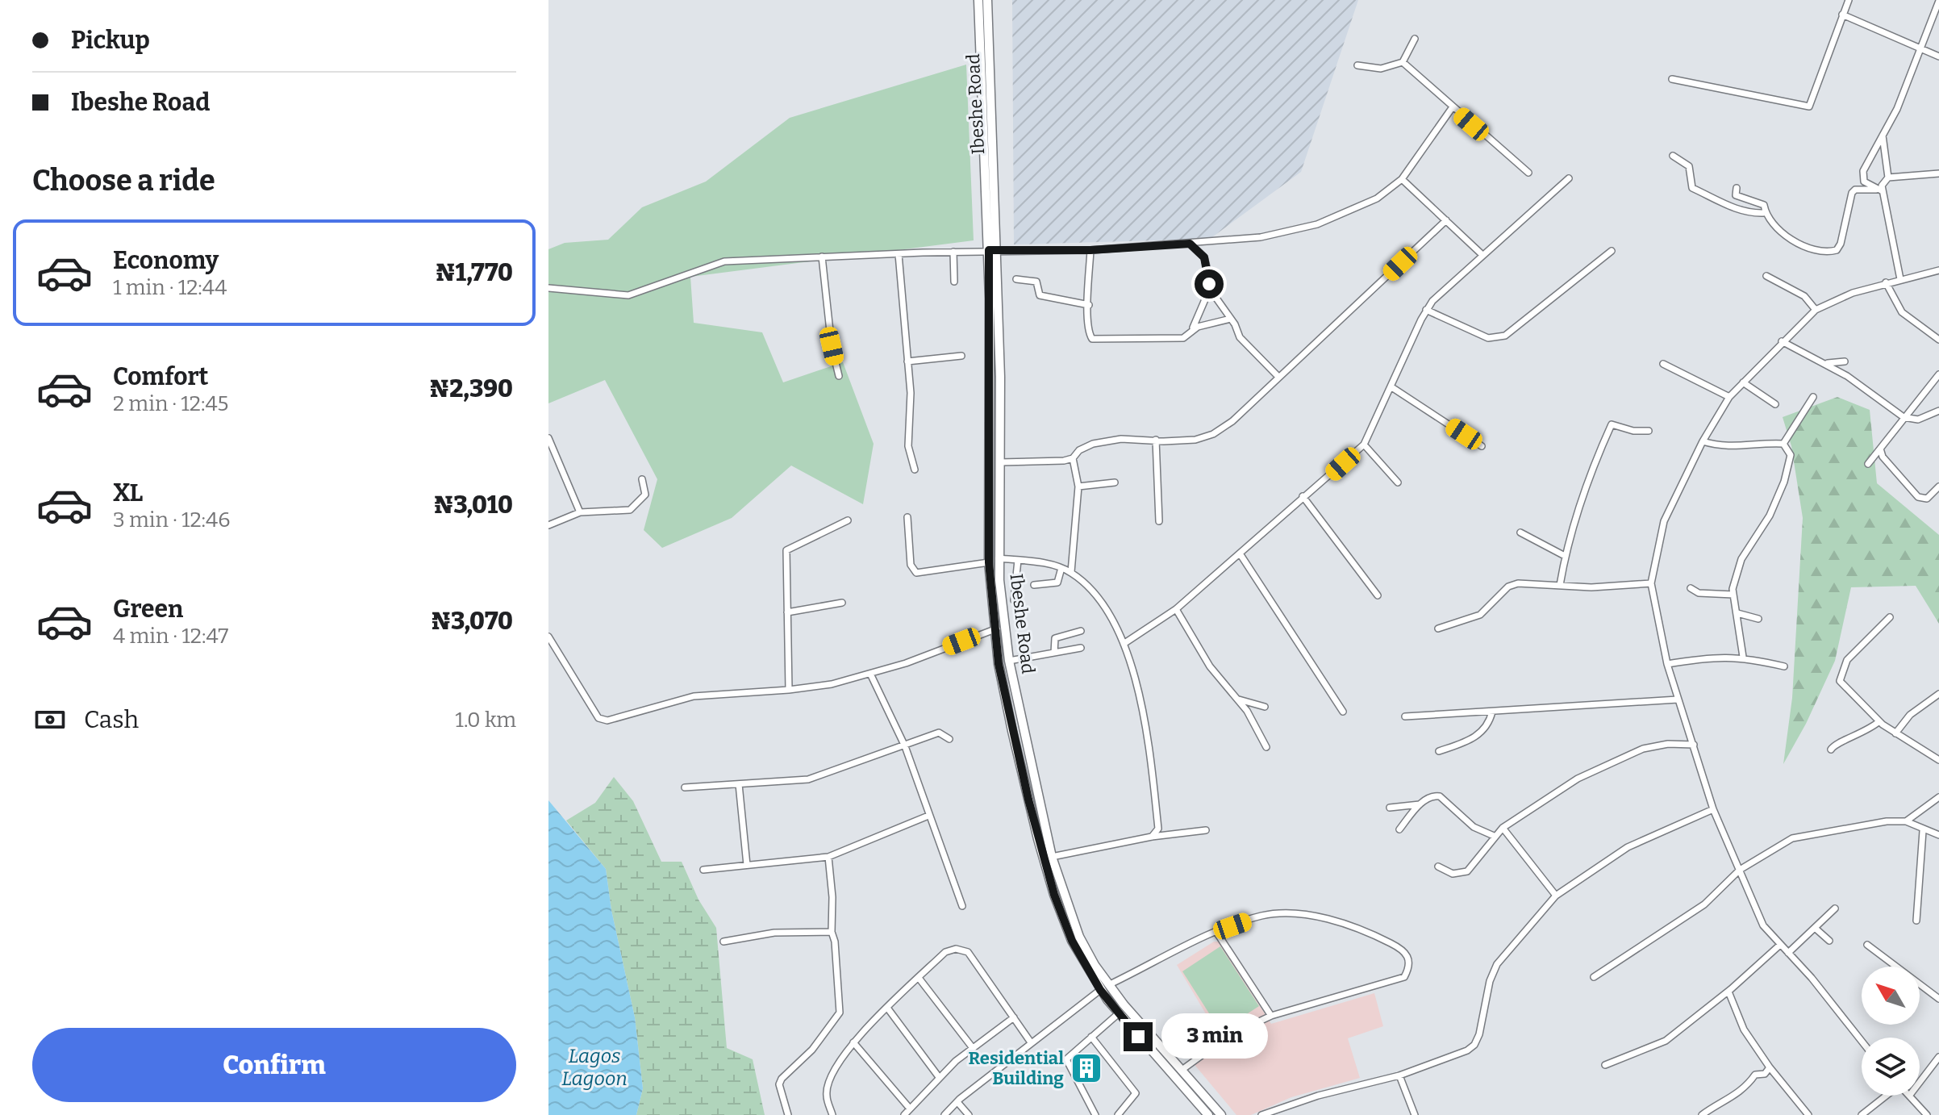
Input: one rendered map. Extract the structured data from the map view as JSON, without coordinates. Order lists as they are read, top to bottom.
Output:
{
  "streets": {
    "main road": ["Ibeshe Road"]
  },
  "water": ["Lagos Lagoon"],
  "places": {
    "building": ["Residential Building"]
  },
  "north": "top left",
  "page": {
    "banner": ["Pickup", "Ibeshe Road"],
    "heading": "Choose a ride",
    "list": [
      {
        "name": "Economy",
        "note": "1 min · 12:44",
        "value": "₦1,770"
      },
      {
        "name": "Comfort",
        "note": "2 min · 12:45",
        "value": "₦2,390"
      },
      {
        "name": "XL",
        "note": "3 min · 12:46",
        "value": "₦3,010"
      },
      {
        "name": "Green",
        "note": "4 min · 12:47",
        "value": "₦3,070"
      }
    ],
    "pay": ["Cash", "1.0 km"],
    "bubble": "3 min",
    "buttons": "Confirm"
  }
}
